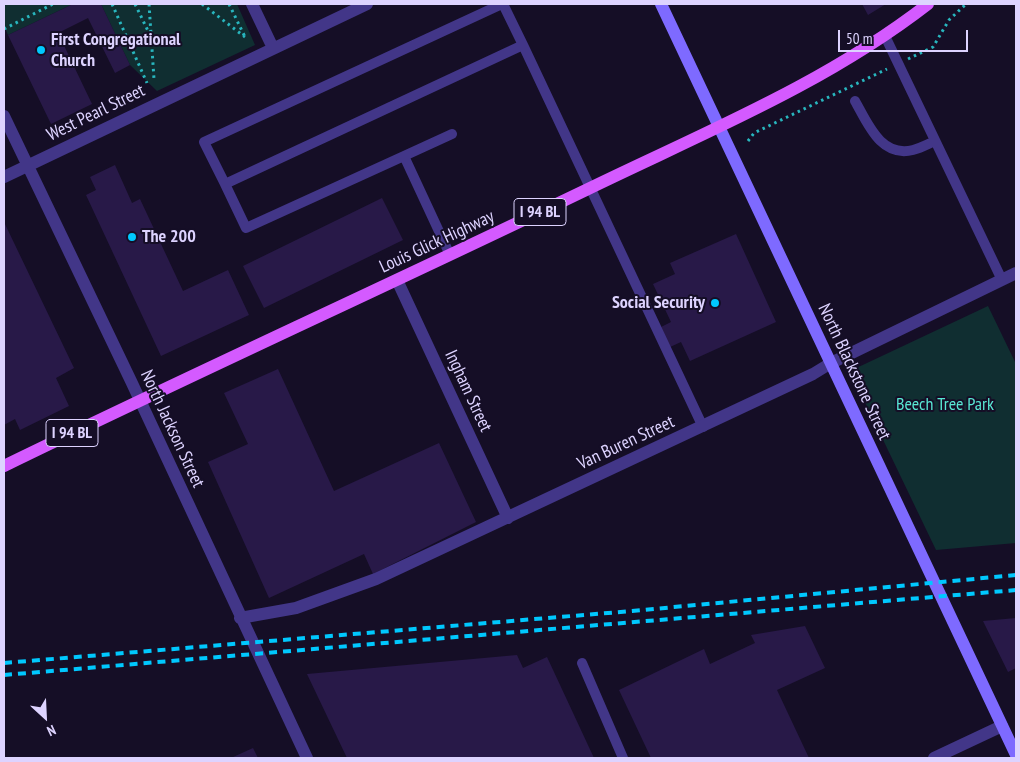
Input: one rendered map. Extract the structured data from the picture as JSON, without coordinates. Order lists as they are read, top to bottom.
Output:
{
  "streets": {
    "main road": ["I 94 BL", "Louis Glick Highway", "North Blackstone Street"],
    "street": [
      "West Pearl Street",
      "Ingham Street",
      "North Jackson Street",
      "Van Buren Street"
    ]
  },
  "crossings": [
    ["West Pearl Street", "North Jackson Street"],
    ["Louis Glick Highway", "North Blackstone Street"],
    ["Louis Glick Highway", "Ingham Street"],
    ["Louis Glick Highway", "North Jackson Street"],
    ["North Blackstone Street", "Van Buren Street"],
    ["Ingham Street", "Van Buren Street"],
    ["North Jackson Street", "Van Buren Street"]
  ],
  "parks": ["Beech Tree Park"],
  "places": ["First Congregational Church", "The 200", "Social Security"],
  "scale_bar": "50 m",
  "north": "bottom right"
}
